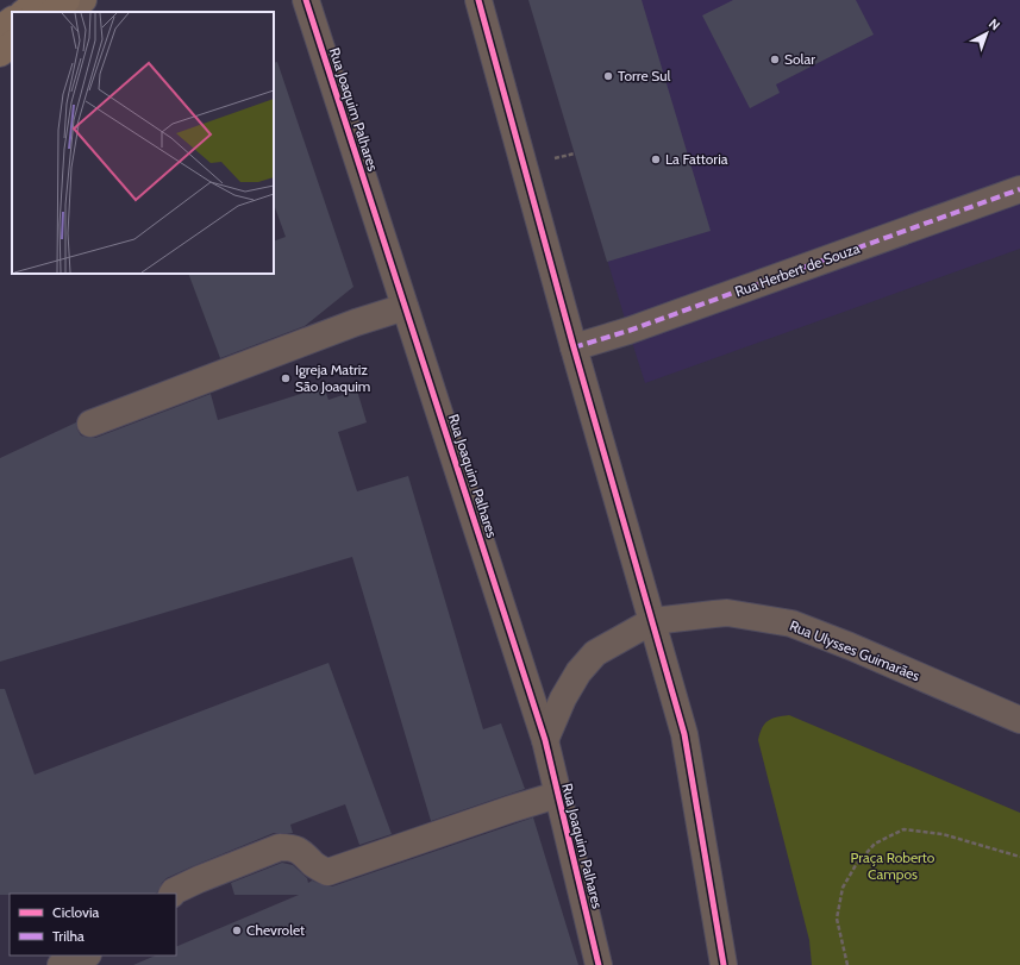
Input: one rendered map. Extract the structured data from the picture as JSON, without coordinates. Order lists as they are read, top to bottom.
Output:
{
  "streets": {
    "street": ["Rua Joaquim Palhares", "Rua Herbert de Souza", "Rua Ulysses Guimarães"]
  },
  "parks": ["Praça Roberto Campos"],
  "places": [
    "Solar",
    "Torre Sul",
    "La Fattoria",
    "Igreja Matriz São Joaquim",
    "Chevrolet"
  ],
  "legend": ["Ciclovia", "Trilha"],
  "north": "top right"
}
